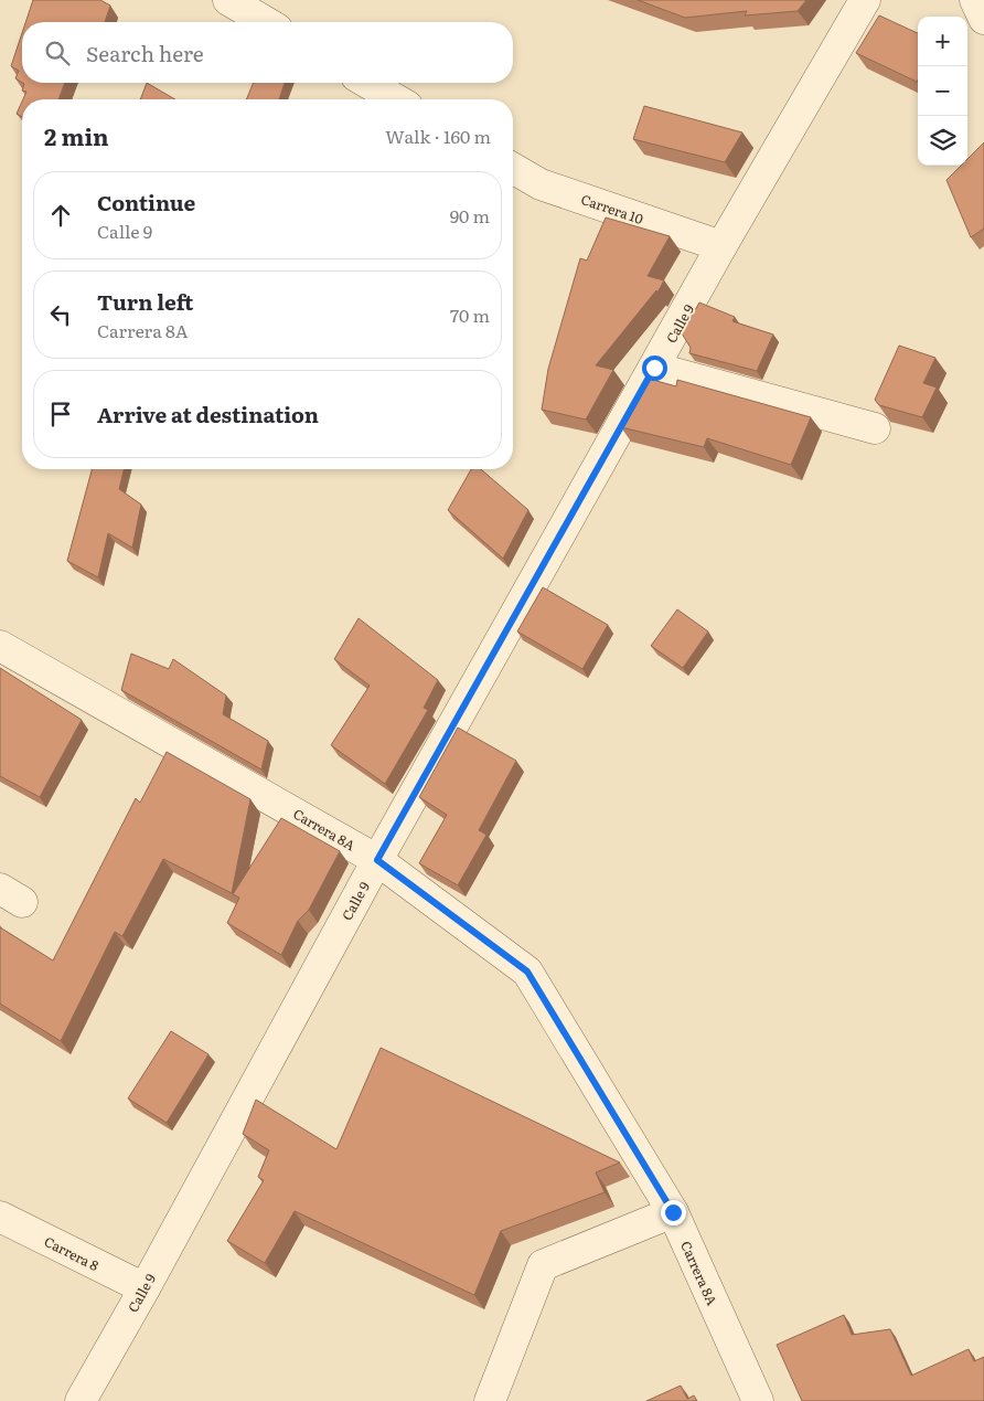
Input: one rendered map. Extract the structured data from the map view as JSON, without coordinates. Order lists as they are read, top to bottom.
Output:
{
  "streets": {
    "street": [
      "Carrera 10",
      "Calle 9",
      "Carrera 8A",
      "Carrera 8"
    ]
  },
  "crossings": [
    ["Carrera 10", "Calle 9"],
    ["Calle 9", "Carrera 8A"],
    ["Calle 9", "Carrera 8"]
  ],
  "page": {
    "map_buttons": ["+", "−"],
    "search": "Search here",
    "heading": ["2 min", "Walk · 160 m"],
    "list": [
      ["Continue", "Calle 9", "90 m"],
      ["Turn left", "Carrera 8A", "70 m"],
      "Arrive at destination"
    ]
  }
}
